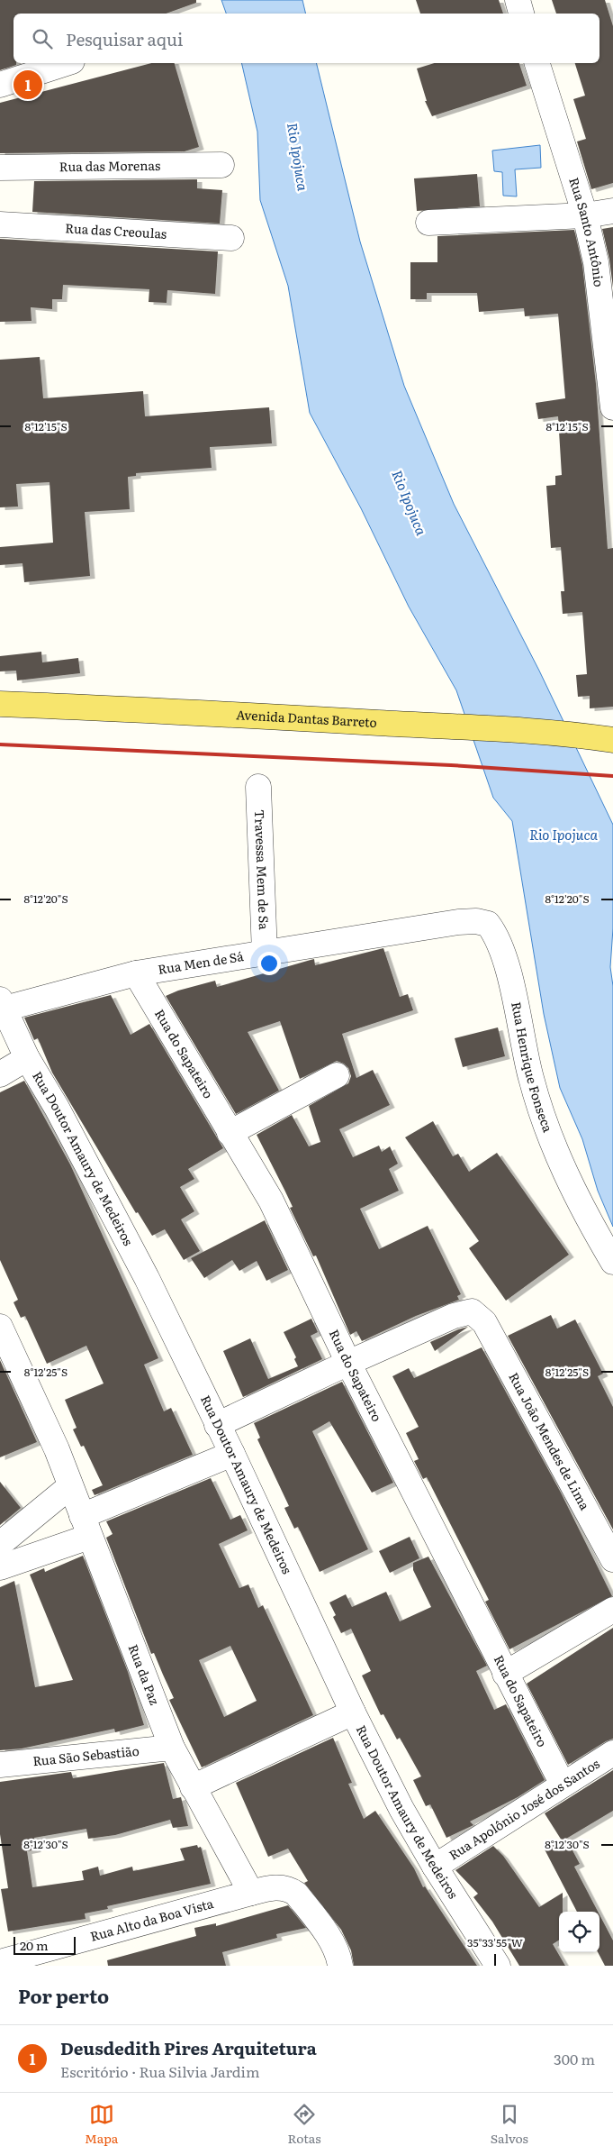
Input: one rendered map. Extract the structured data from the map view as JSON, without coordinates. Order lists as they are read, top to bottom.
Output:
{
  "streets": {
    "main road": ["Avenida Dantas Barreto"],
    "street": [
      "Rua das Morenas",
      "Rua das Creoulas",
      "Rua Santo Antônio",
      "Travessa Mem de Sa",
      "Rua Men de Sá",
      "Rua do Sapateiro",
      "Rua Henrique Fonseca",
      "Rua Doutor Amaury de Medeiros",
      "Rua João Mendes de Lima",
      "Rua da Paz",
      "Rua São Sebastião",
      "Rua Apolônio José dos Santos",
      "Rua Alto da Boa Vista"
    ]
  },
  "crossings": [
    ["Travessa Mem de Sa", "Rua Men de Sá"],
    ["Rua Men de Sá", "Rua do Sapateiro"],
    ["Rua Men de Sá", "Rua Henrique Fonseca"],
    ["Rua Men de Sá", "Rua Doutor Amaury de Medeiros"],
    ["Rua do Sapateiro", "Rua João Mendes de Lima"],
    ["Rua do Sapateiro", "Rua Apolônio José dos Santos"],
    ["Rua Doutor Amaury de Medeiros", "Rua Apolônio José dos Santos"],
    ["Rua da Paz", "Rua São Sebastião"],
    ["Rua da Paz", "Rua Alto da Boa Vista"]
  ],
  "water": ["Rio Ipojuca"],
  "scale_bar": "20 m",
  "page": {
    "search": "Pesquisar aqui",
    "pins": "1",
    "scale": "20 m",
    "heading": "Por perto",
    "list": [
      {
        "mark": "1",
        "name": "Deusdedith Pires Arquitetura",
        "note": "Escritório · Rua Silvia Jardim",
        "value": "300 m"
      }
    ],
    "nav": ["Mapa", "Rotas", "Salvos"]
  },
  "coordinates": [
    "8°12'15\"S",
    "8°12'20\"S",
    "8°12'25\"S",
    "8°12'30\"S",
    "35°33'55\"W"
  ]
}
